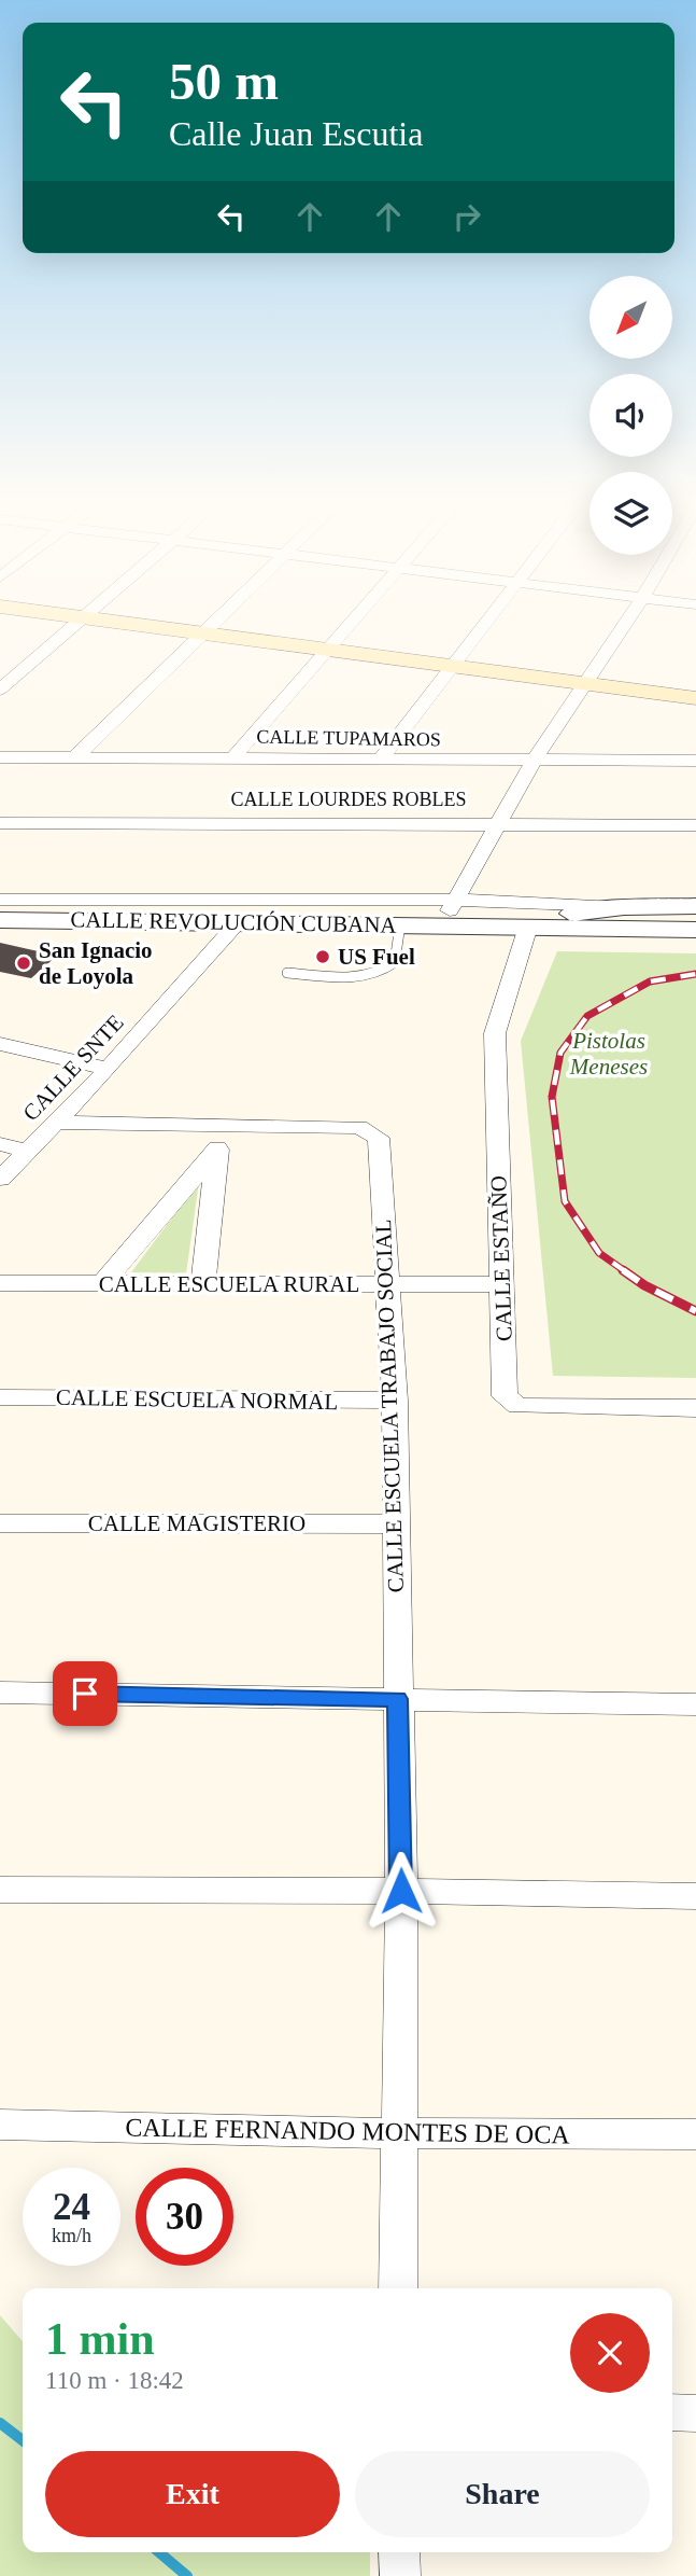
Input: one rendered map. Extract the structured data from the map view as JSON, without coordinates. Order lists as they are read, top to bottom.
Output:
{
  "streets": {
    "street": [
      "CALLE TUPAMAROS",
      "CALLE LOURDES ROBLES",
      "CALLE REVOLUCIÓN CUBANA",
      "CALLE SNTE",
      "CALLE ESTAÑO",
      "CALLE ESCUELA RURAL",
      "CALLE ESCUELA NORMAL",
      "CALLE ESCUELA TRABAJO SOCIAL",
      "CALLE MAGISTERIO",
      "CALLE FERNANDO MONTES DE OCA"
    ]
  },
  "crossings": [
    ["CALLE REVOLUCIÓN CUBANA", "CALLE SNTE"],
    ["CALLE REVOLUCIÓN CUBANA", "CALLE ESTAÑO"],
    ["CALLE ESTAÑO", "CALLE ESCUELA RURAL"],
    ["CALLE ESCUELA RURAL", "CALLE ESCUELA TRABAJO SOCIAL"],
    ["CALLE ESCUELA NORMAL", "CALLE ESCUELA TRABAJO SOCIAL"],
    ["CALLE ESCUELA TRABAJO SOCIAL", "CALLE MAGISTERIO"],
    ["CALLE ESCUELA TRABAJO SOCIAL", "CALLE FERNANDO MONTES DE OCA"]
  ],
  "parks": ["Pistolas Meneses"],
  "places": ["US Fuel", "San Ignacio de Loyola"],
  "north": "bottom left",
  "page": {
    "turn": ["50 m", "Calle Juan Escutia"],
    "speed": "24 km/h",
    "limit": "30",
    "heading": ["1 min", "110 m · 18:42"],
    "buttons": ["Exit", "Share"]
  }
}
